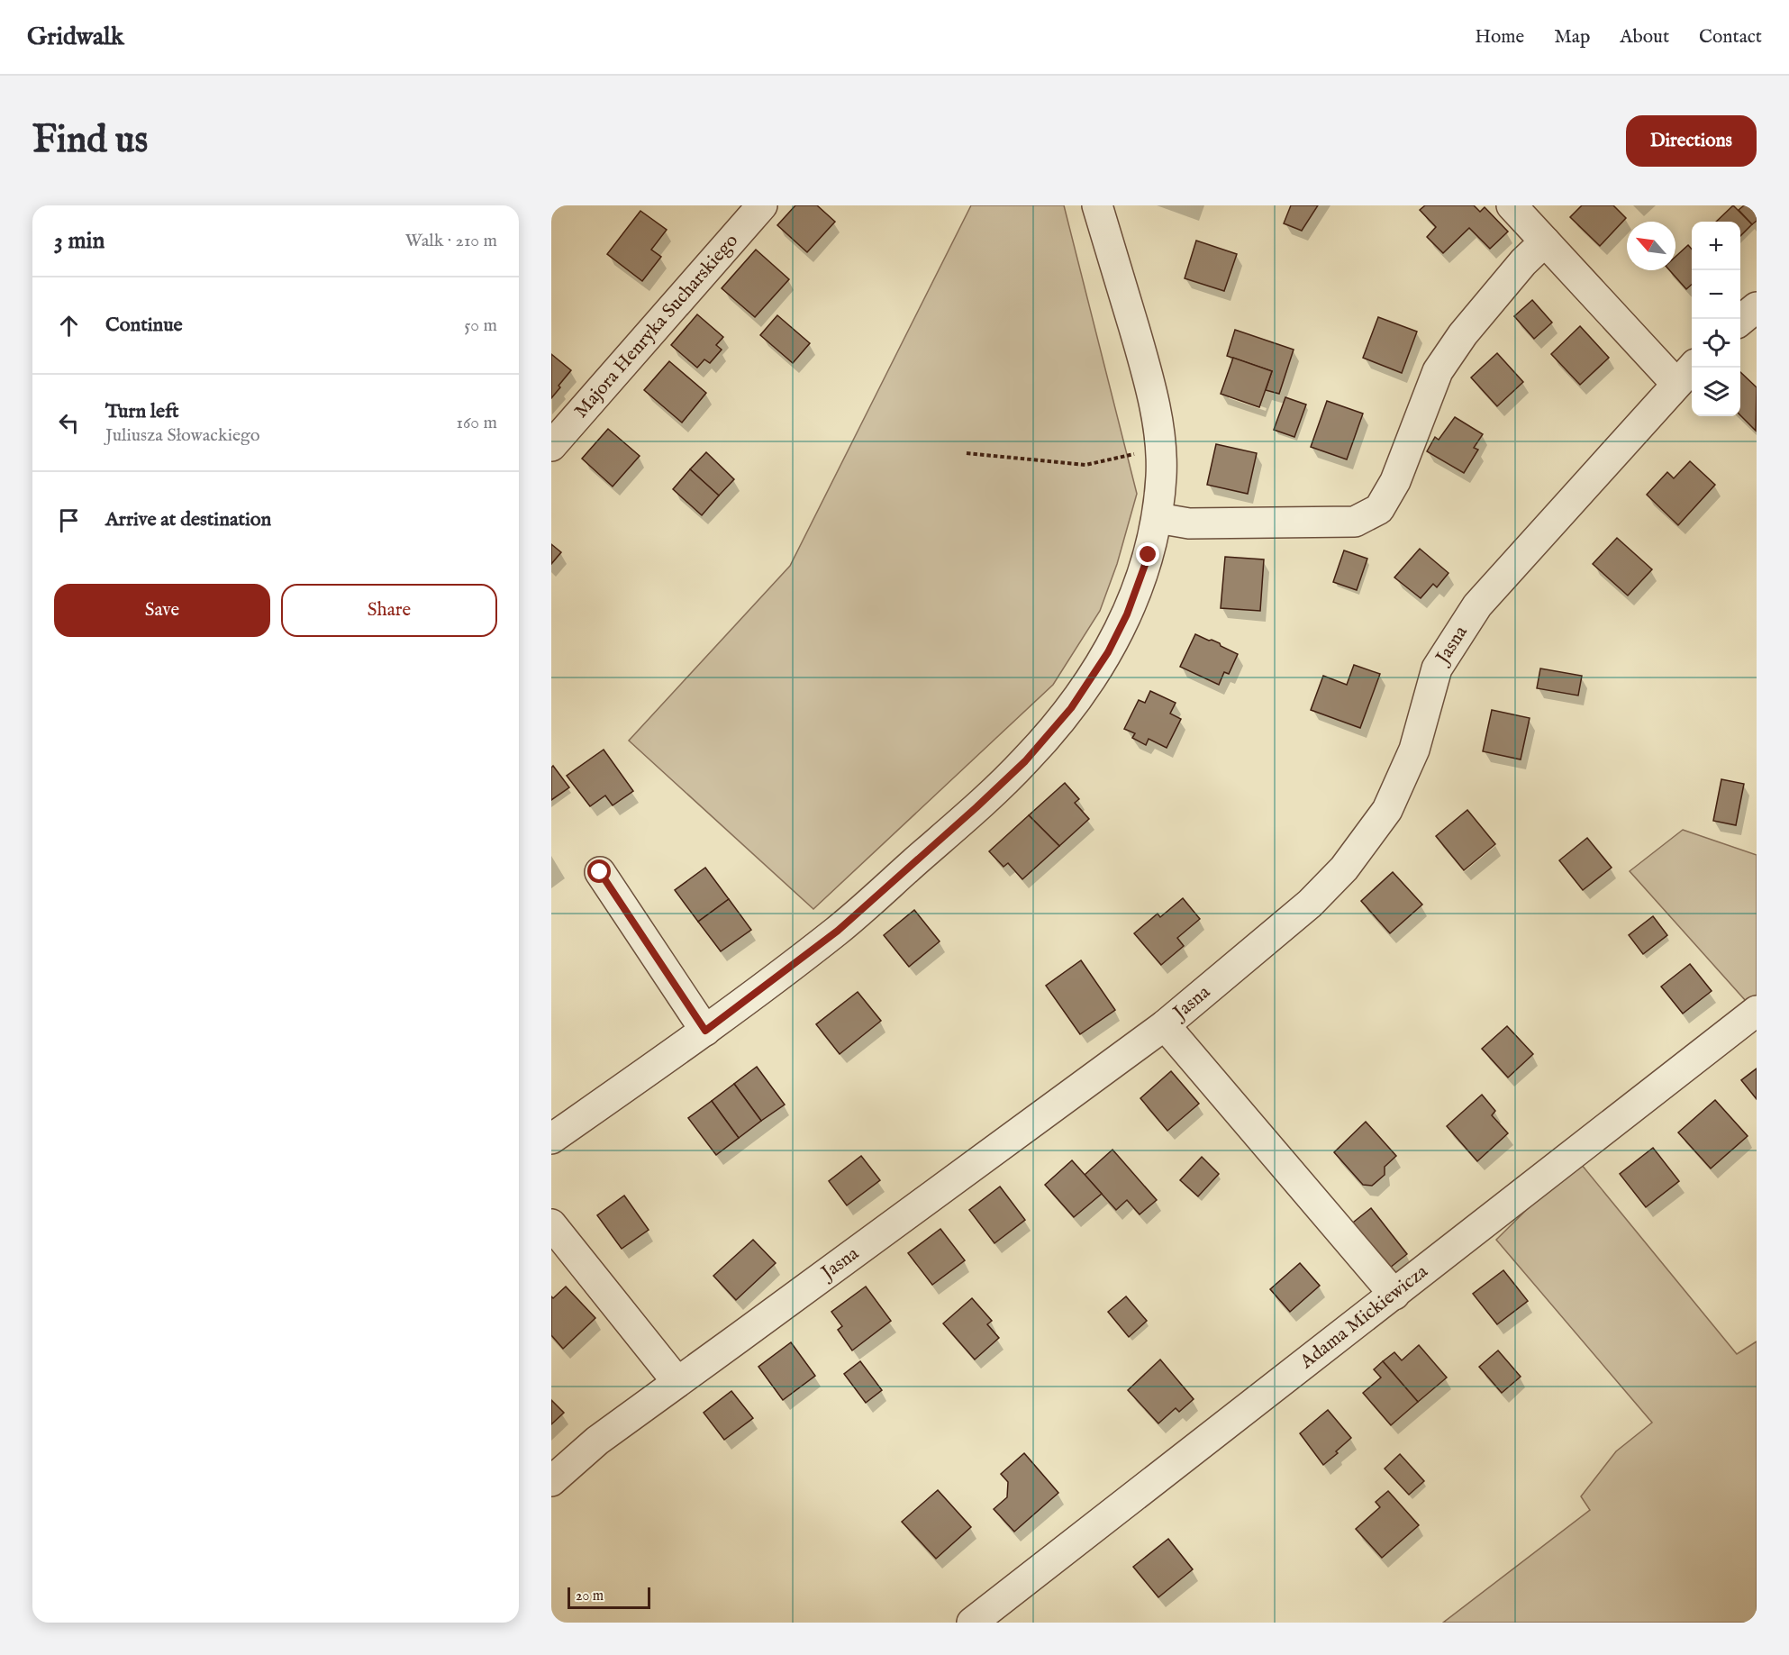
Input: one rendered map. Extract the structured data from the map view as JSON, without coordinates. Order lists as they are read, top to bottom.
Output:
{
  "streets": {
    "street": ["Majora Henryka Sucharskiego", "Jasna", "Adama Mickiewicza"]
  },
  "scale_bar": "20 m",
  "north": "top left",
  "page": {
    "header": "Gridwalk",
    "nav": [
      "Home",
      "Map",
      "About",
      "Contact"
    ],
    "buttons": [
      "Directions",
      ["Save", "Share"]
    ],
    "title": "Find us",
    "heading": ["3 min", "Walk · 210 m"],
    "map_buttons": ["+", "−"],
    "list": [
      ["Continue", "50 m"],
      ["Turn left", "Juliusza Słowackiego", "160 m"],
      "Arrive at destination"
    ],
    "scale": "20 m"
  }
}
